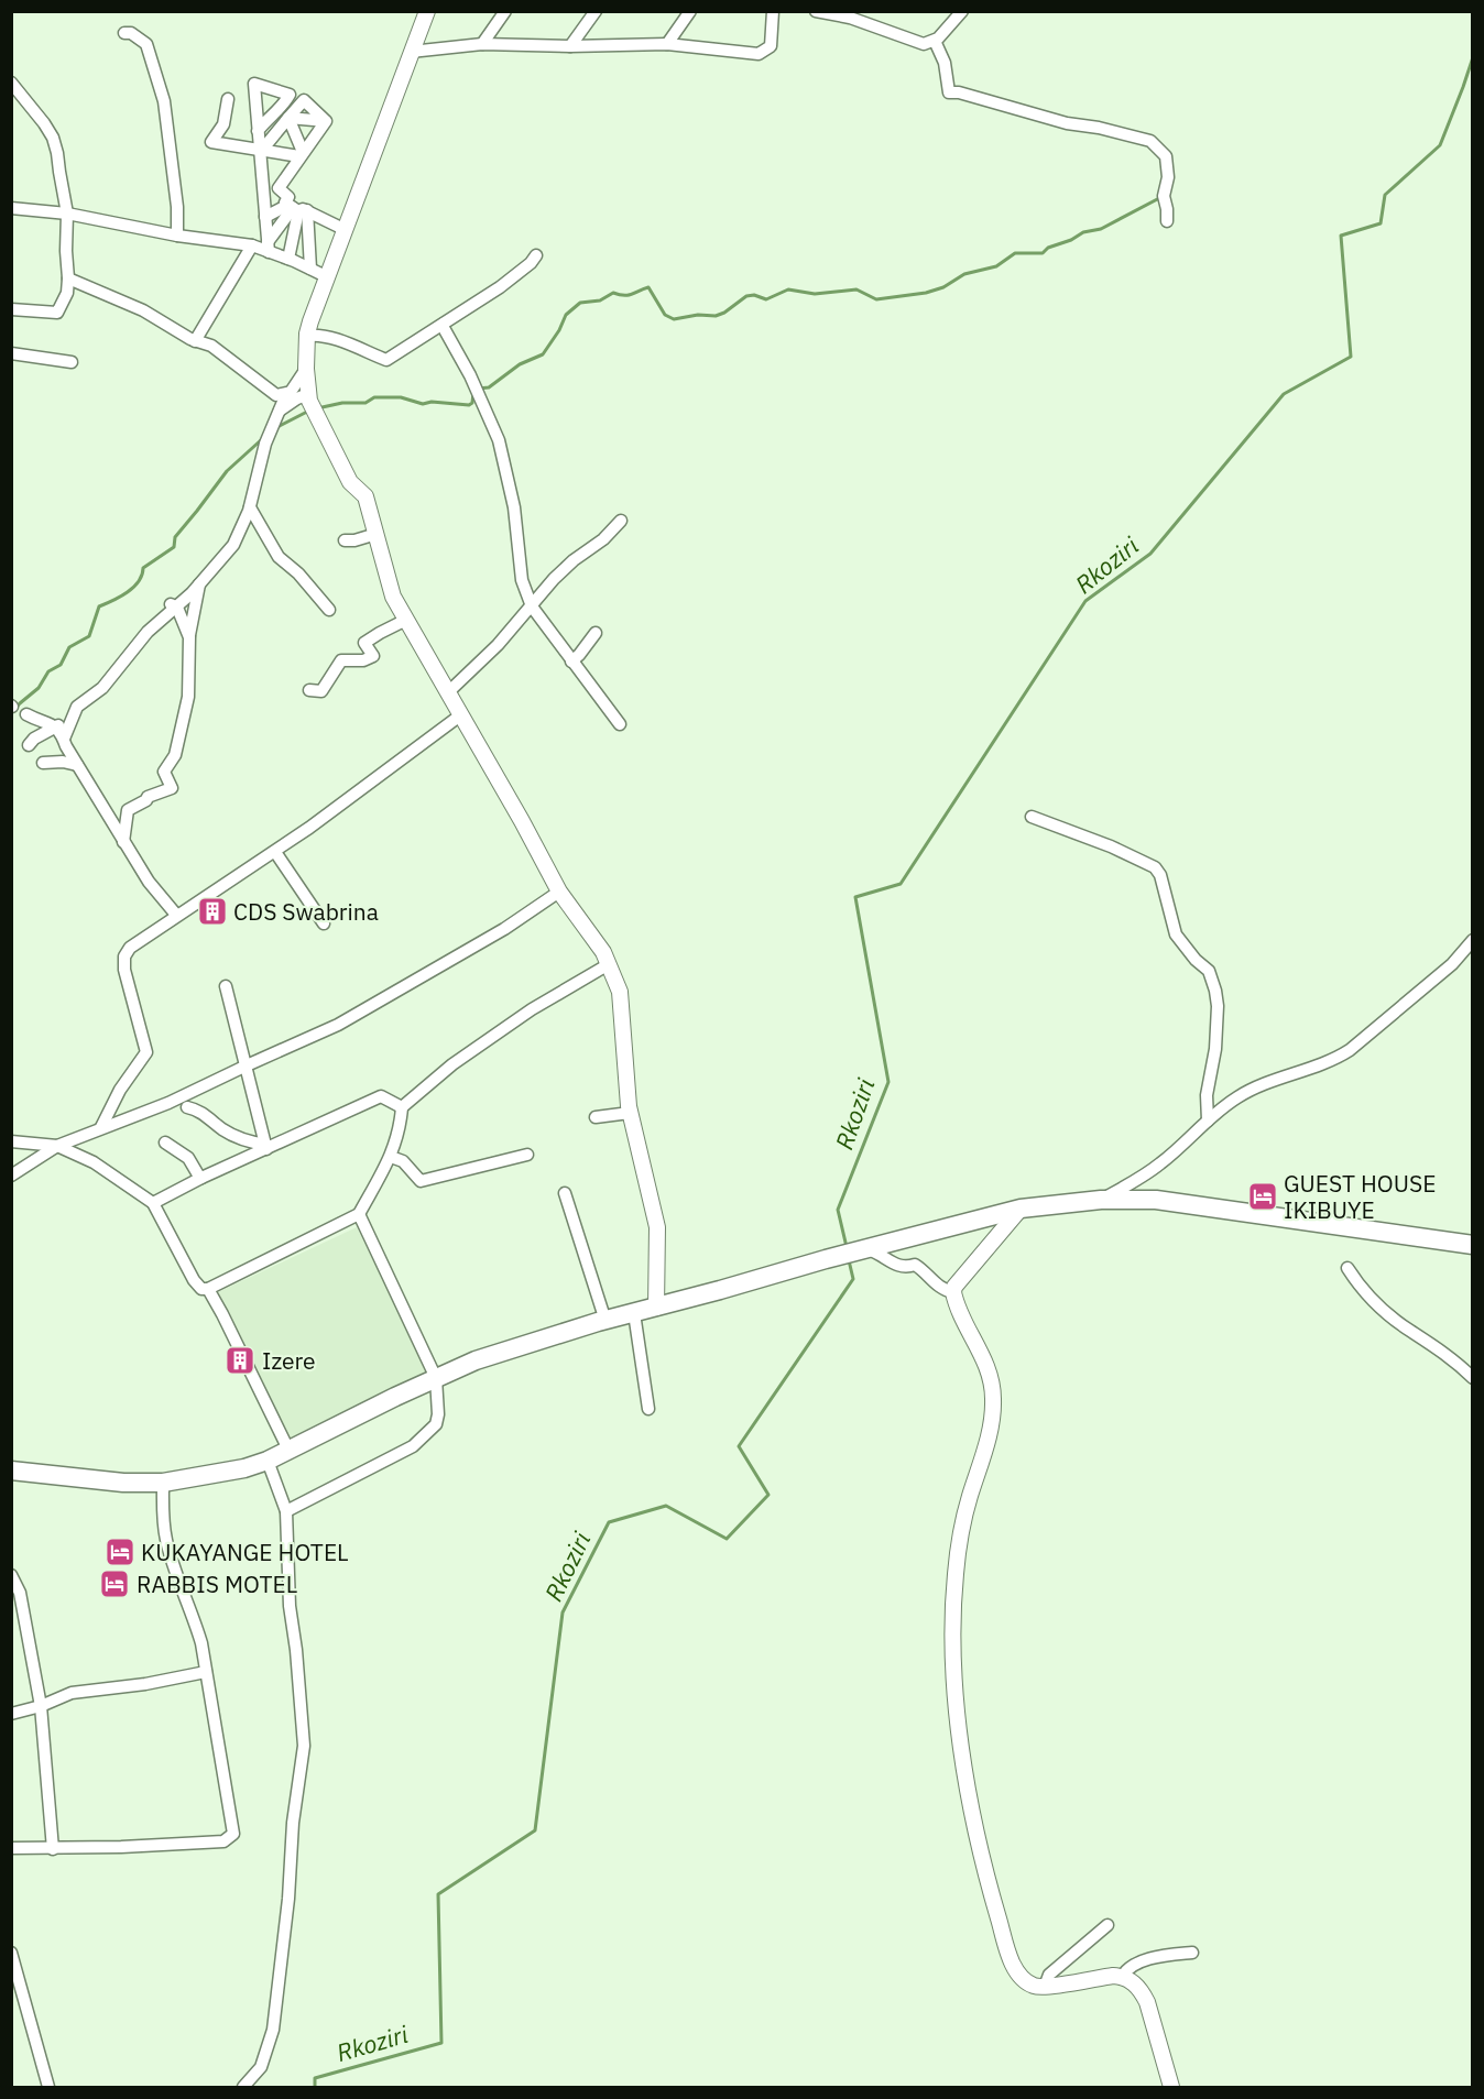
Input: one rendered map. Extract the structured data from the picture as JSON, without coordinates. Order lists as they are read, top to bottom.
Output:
{
  "water": ["Rkoziri"],
  "places": {
    "building": ["CDS Swabrina", "Izere"],
    "hotel": ["GUEST HOUSE IKIBUYE", "KUKAYANGE HOTEL", "RABBIS MOTEL"]
  }
}
